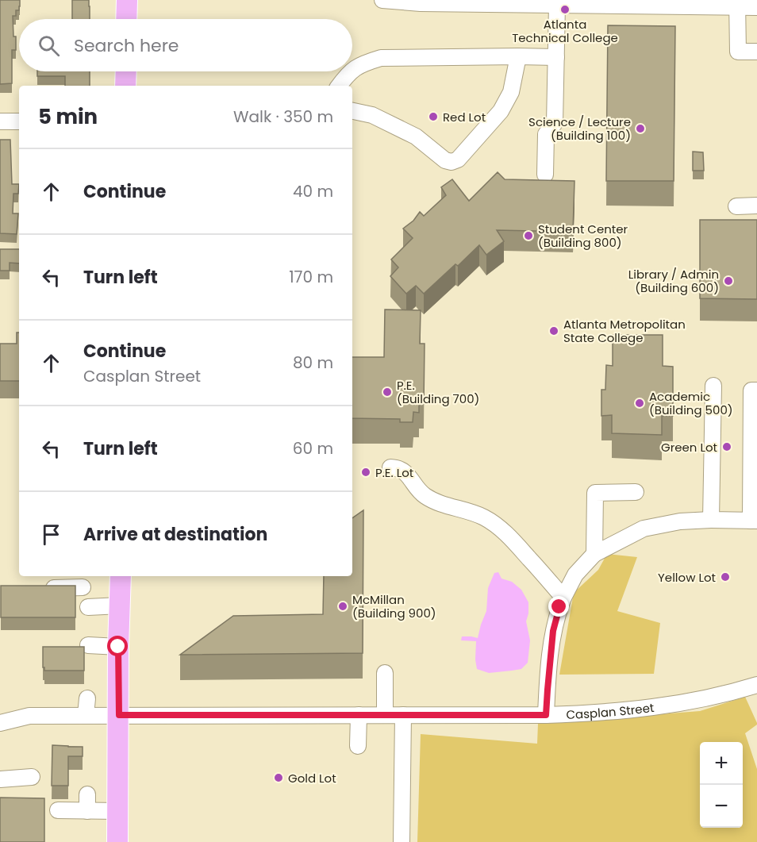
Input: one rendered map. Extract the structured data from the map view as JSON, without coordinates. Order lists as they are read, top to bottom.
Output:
{
  "streets": {
    "street": ["Casplan Street"]
  },
  "places": [
    "Atlanta Technical College",
    "Red Lot",
    "Science / Lecture (Building 100)",
    "Student Center (Building 800)",
    "Library / Admin (Building 600)",
    "Atlanta Metropolitan State College",
    "P.E. (Building 700)",
    "Academic (Building 500)",
    "Green Lot",
    "P.E. Lot",
    "Yellow Lot",
    "McMillan (Building 900)",
    "Gold Lot"
  ],
  "page": {
    "search": "Search here",
    "heading": ["5 min", "Walk · 350 m"],
    "list": [
      ["Continue", "40 m"],
      ["Turn left", "170 m"],
      ["Continue", "Casplan Street", "80 m"],
      ["Turn left", "60 m"],
      "Arrive at destination"
    ],
    "map_buttons": ["+", "−"]
  }
}
